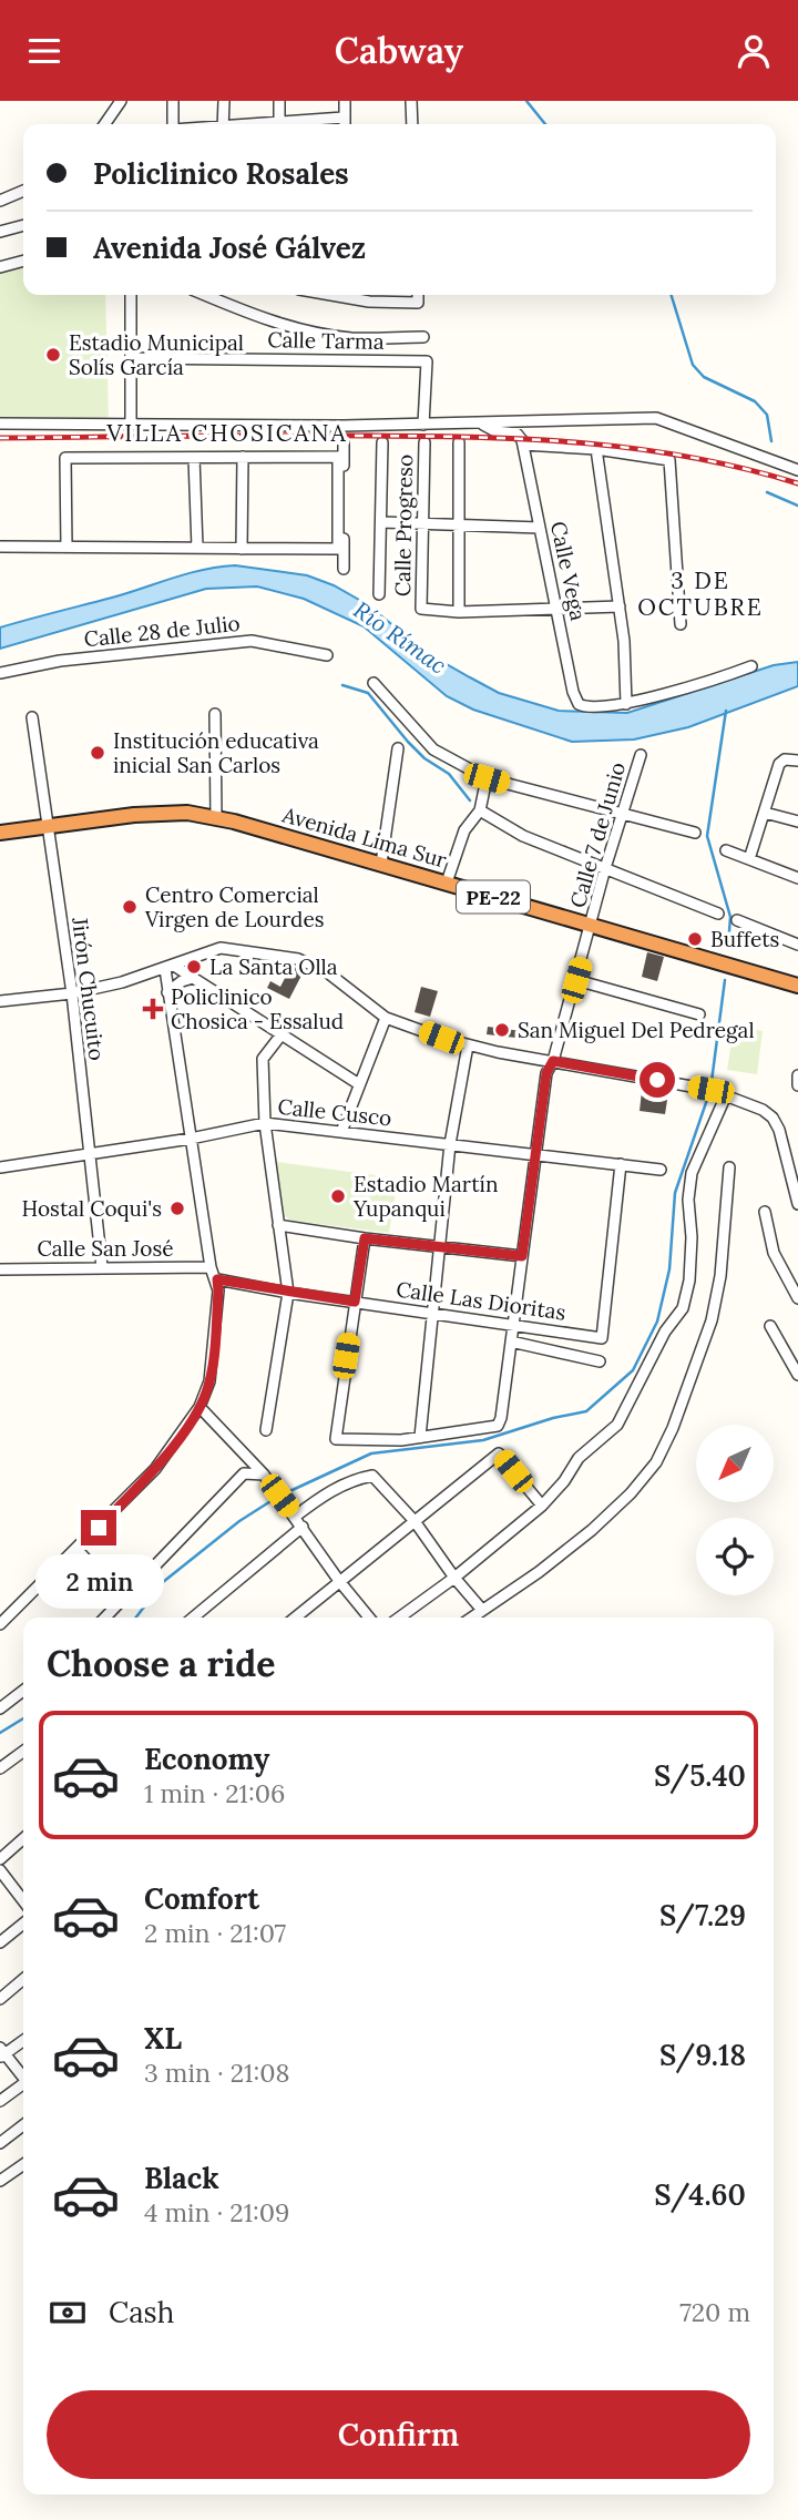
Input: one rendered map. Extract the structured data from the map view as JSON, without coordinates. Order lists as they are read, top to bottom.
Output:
{
  "streets": {
    "highway": ["Avenida Lima Sur", "PE-22"],
    "street": [
      "Calle Tarma",
      "Calle Progreso",
      "Calle Vega",
      "Calle 28 de Julio",
      "Calle 7 de Junio",
      "Jirón Chucuito",
      "Calle Cusco",
      "Calle San José",
      "Calle Las Dioritas"
    ]
  },
  "crossings": [
    ["Calle 7 de Junio", "Avenida Lima Sur"],
    ["Calle 7 de Junio", "Calle Cusco"],
    ["Calle 7 de Junio", "Calle Las Dioritas"],
    ["Avenida Lima Sur", "Jirón Chucuito"],
    ["Jirón Chucuito", "Calle Cusco"],
    ["Jirón Chucuito", "Calle San José"],
    ["Calle Cusco", "Calle Las Dioritas"]
  ],
  "districts": ["VILLA CHOSICANA", "3 DE OCTUBRE"],
  "water": ["Río Rímac"],
  "places": {
    "other": [
      "Estadio Municipal Solís García",
      "Institución educativa inicial San Carlos",
      "Centro Comercial Virgen de Lourdes",
      "Buffets",
      "La Santa Olla",
      "San Miguel Del Pedregal",
      "Estadio Martín Yupanqui",
      "Hostal Coqui's"
    ],
    "health": ["Policlinico Chosica - Essalud"]
  },
  "north": "bottom left",
  "page": {
    "header": "Cabway",
    "banner": ["Policlinico Rosales", "Avenida José Gálvez"],
    "bubble": "2 min",
    "heading": "Choose a ride",
    "list": [
      {
        "name": "Economy",
        "note": "1 min · 21:06",
        "value": "S/5.40"
      },
      {
        "name": "Comfort",
        "note": "2 min · 21:07",
        "value": "S/7.29"
      },
      {
        "name": "XL",
        "note": "3 min · 21:08",
        "value": "S/9.18"
      },
      {
        "name": "Black",
        "note": "4 min · 21:09",
        "value": "S/4.60"
      }
    ],
    "pay": ["Cash", "720 m"],
    "buttons": "Confirm"
  }
}
